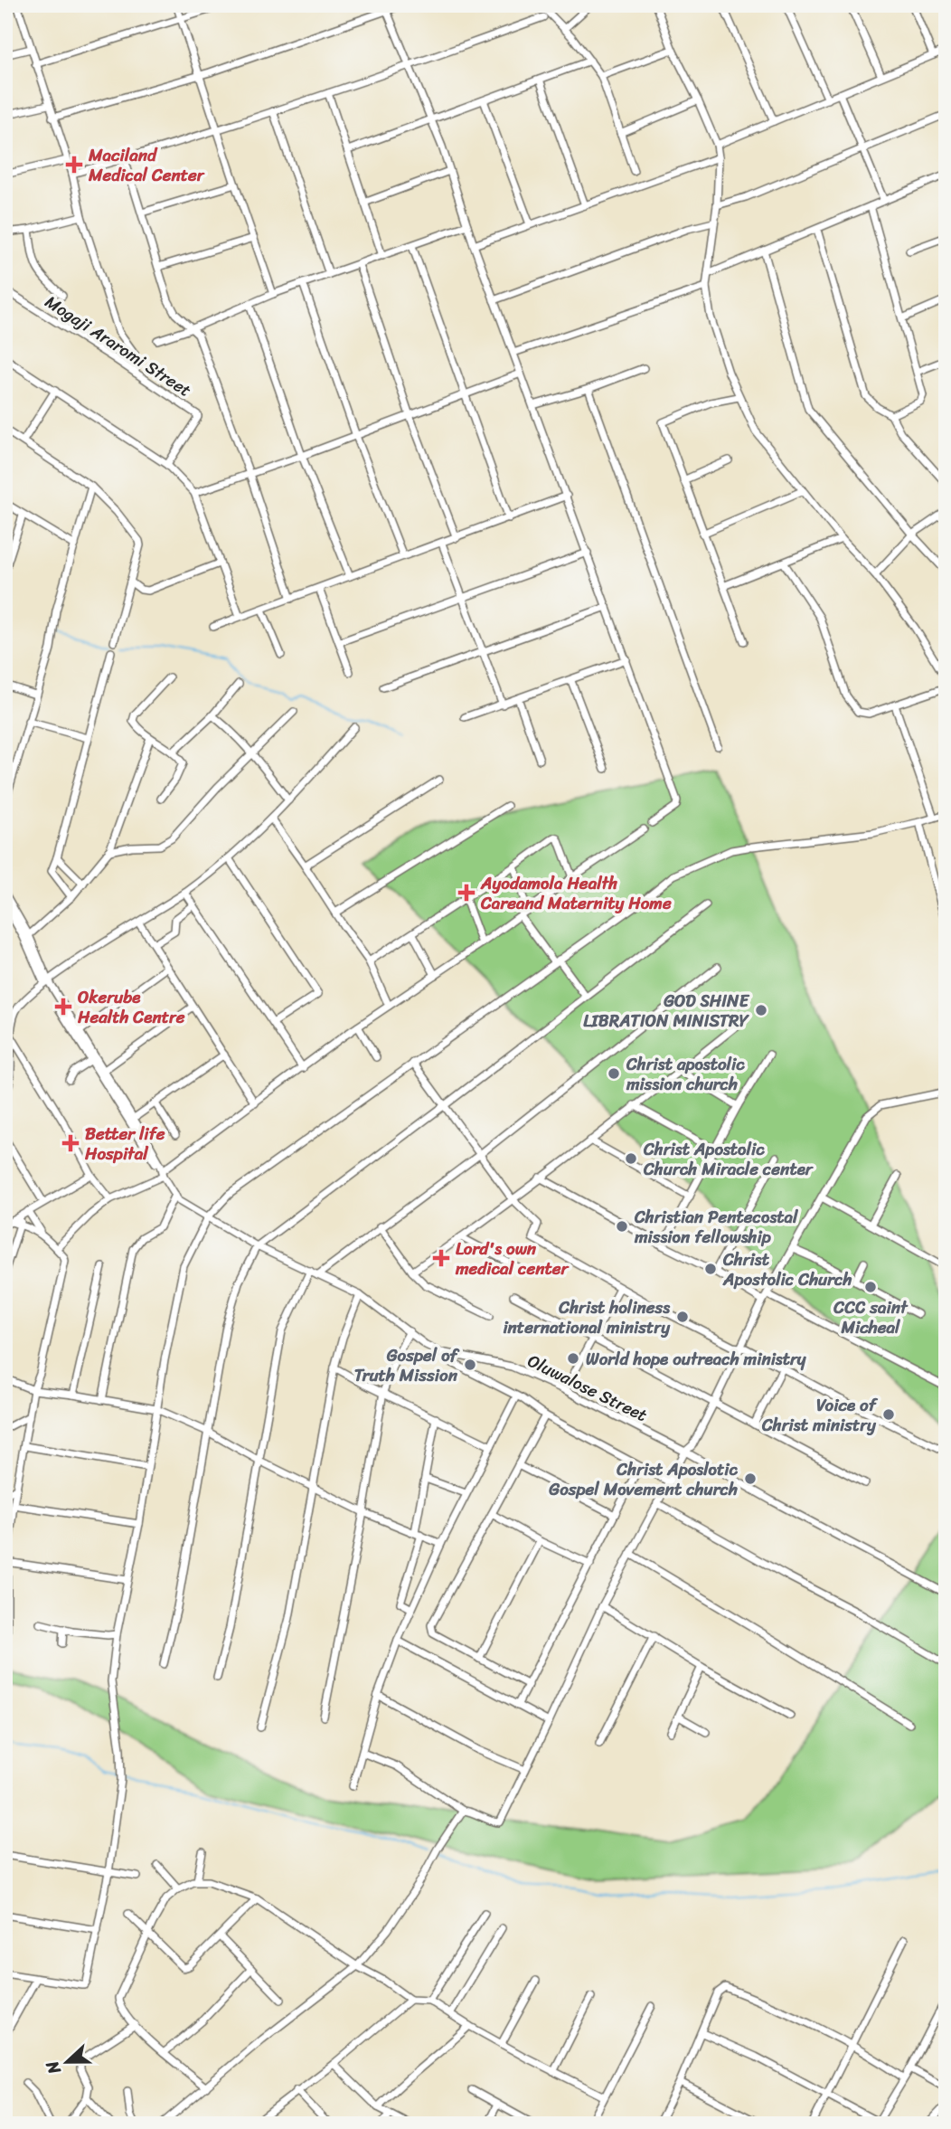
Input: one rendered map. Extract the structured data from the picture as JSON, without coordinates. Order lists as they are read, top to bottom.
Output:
{
  "streets": {
    "street": ["Mogaji Araromi Street", "Oluwalose Street"]
  },
  "places": {
    "health": [
      "Maciland Medical Center",
      "Ayodamola Health Careand Maternity Home",
      "Okerube Health Centre",
      "Better life Hospital",
      "Lord's own medical center"
    ],
    "other": [
      "GOD SHINE LIBRATION MINISTRY",
      "Christ apostolic mission church",
      "Christ Apostolic Church Miracle center",
      "Christian Pentecostal mission fellowship",
      "Christ Apostolic Church",
      "CCC saint Micheal",
      "Christ holiness international ministry",
      "World hope outreach ministry",
      "Gospel of Truth Mission",
      "Voice of Christ ministry",
      "Christ Aposlotic Gospel Movement church"
    ]
  },
  "north": "left"
}
